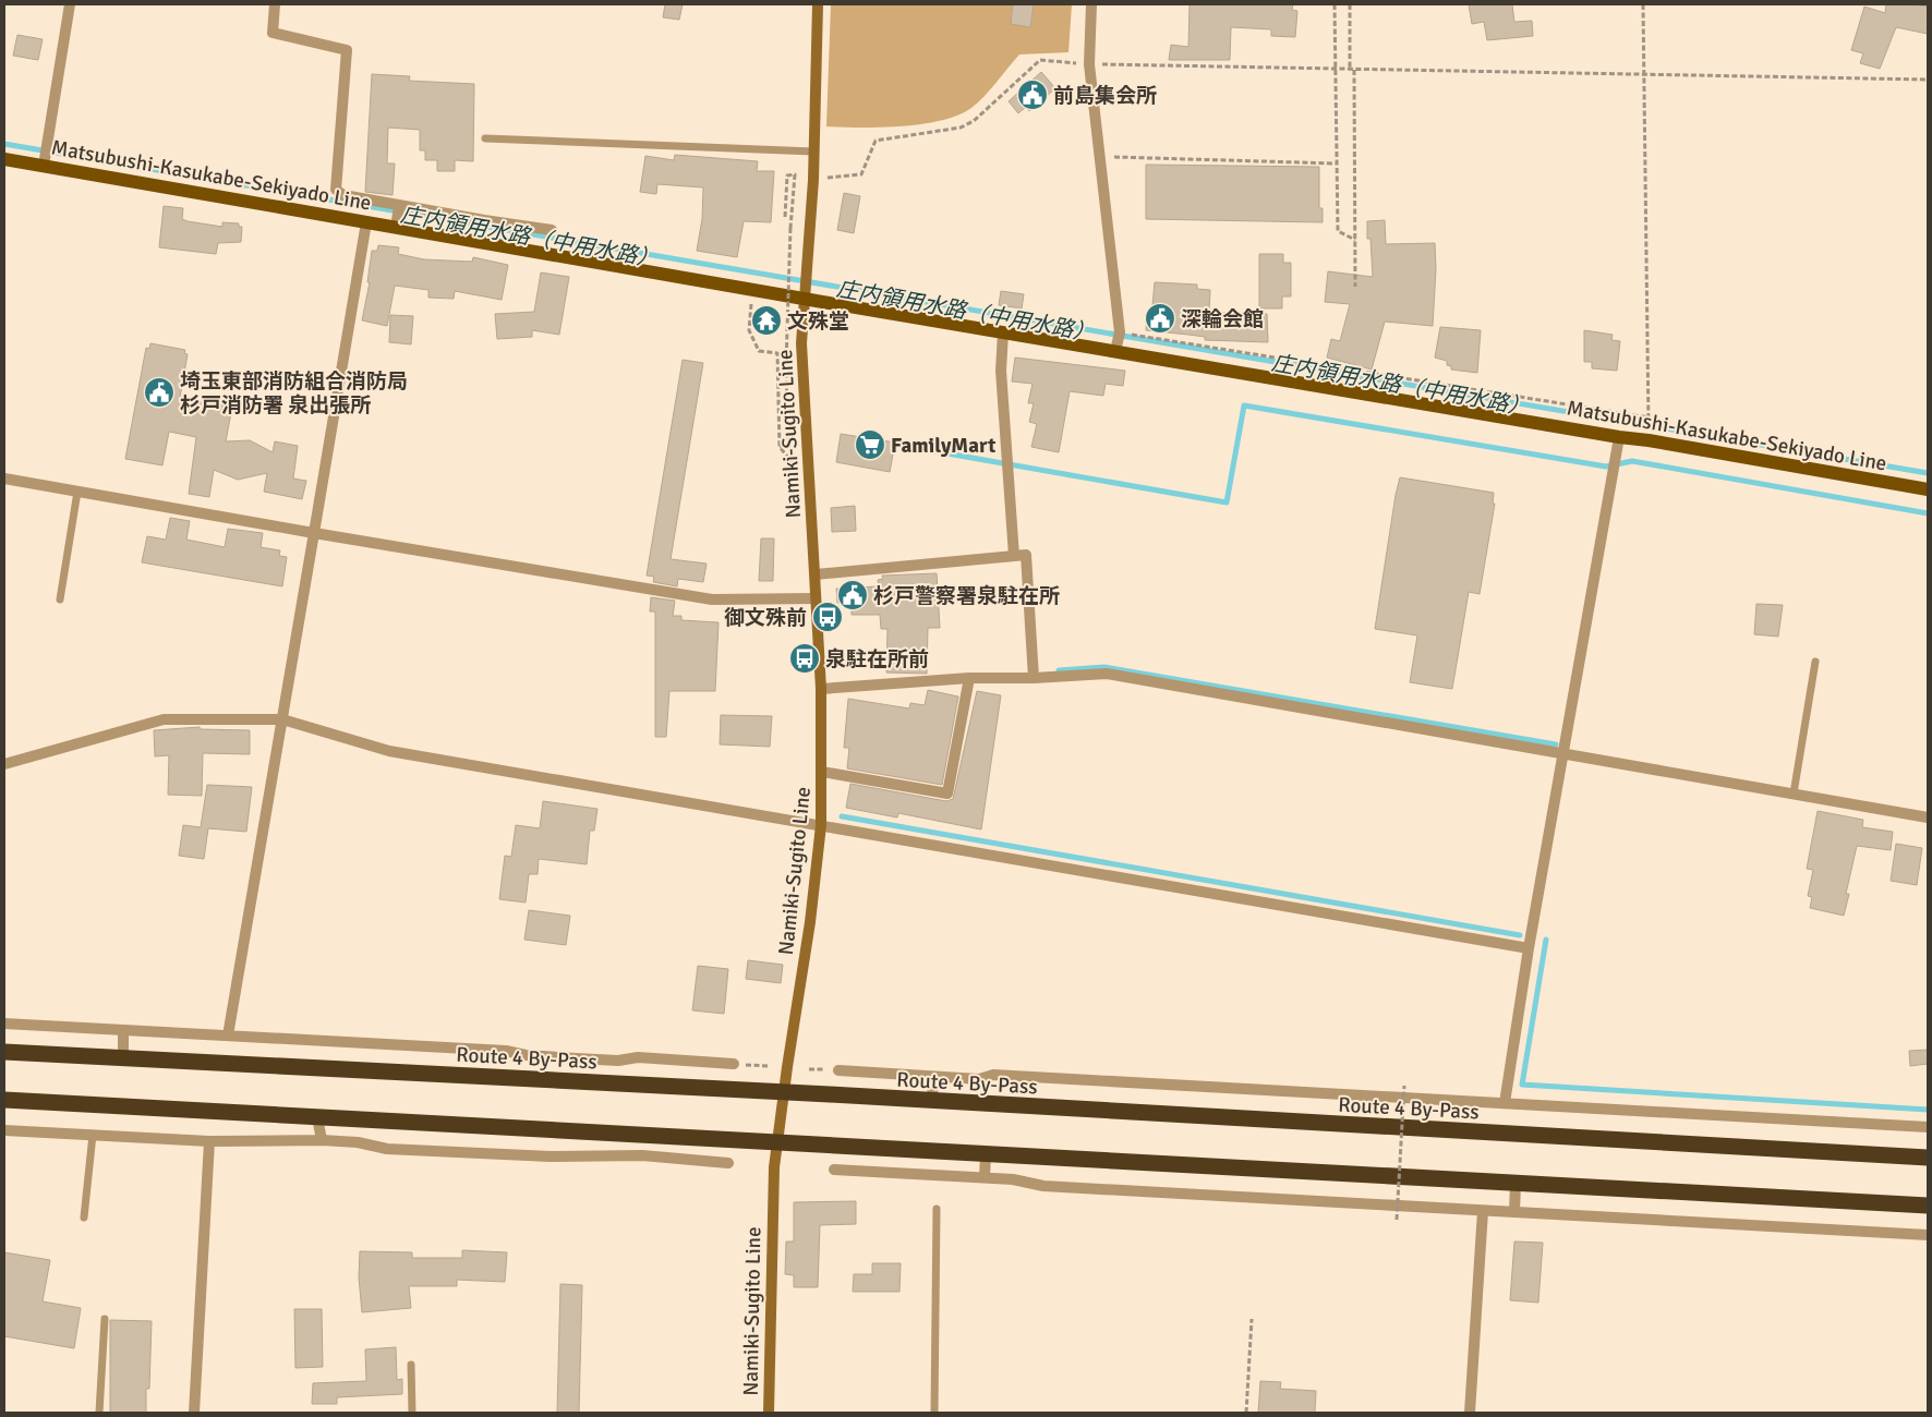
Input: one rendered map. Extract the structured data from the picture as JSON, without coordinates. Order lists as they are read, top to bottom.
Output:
{
  "streets": {
    "highway": ["Route 4 By-Pass"],
    "main road": ["Matsubushi-Kasukabe-Sekiyado Line", "Namiki-Sugito Line"]
  },
  "crossings": [
    ["Matsubushi-Kasukabe-Sekiyado Line", "Namiki-Sugito Line"],
    ["Namiki-Sugito Line", "Route 4 By-Pass"]
  ],
  "water": ["庄内領用水路（中用水路）"],
  "places": {
    "public building": [
      "前島集会所",
      "深輪会館",
      "埼玉東部消防組合消防局 杉戸消防署 泉出張所",
      "杉戸警察署泉駐在所"
    ],
    "temple": ["文殊堂"],
    "supermarket": ["FamilyMart"],
    "bus stop": ["御文殊前", "泉駐在所前"]
  }
}
